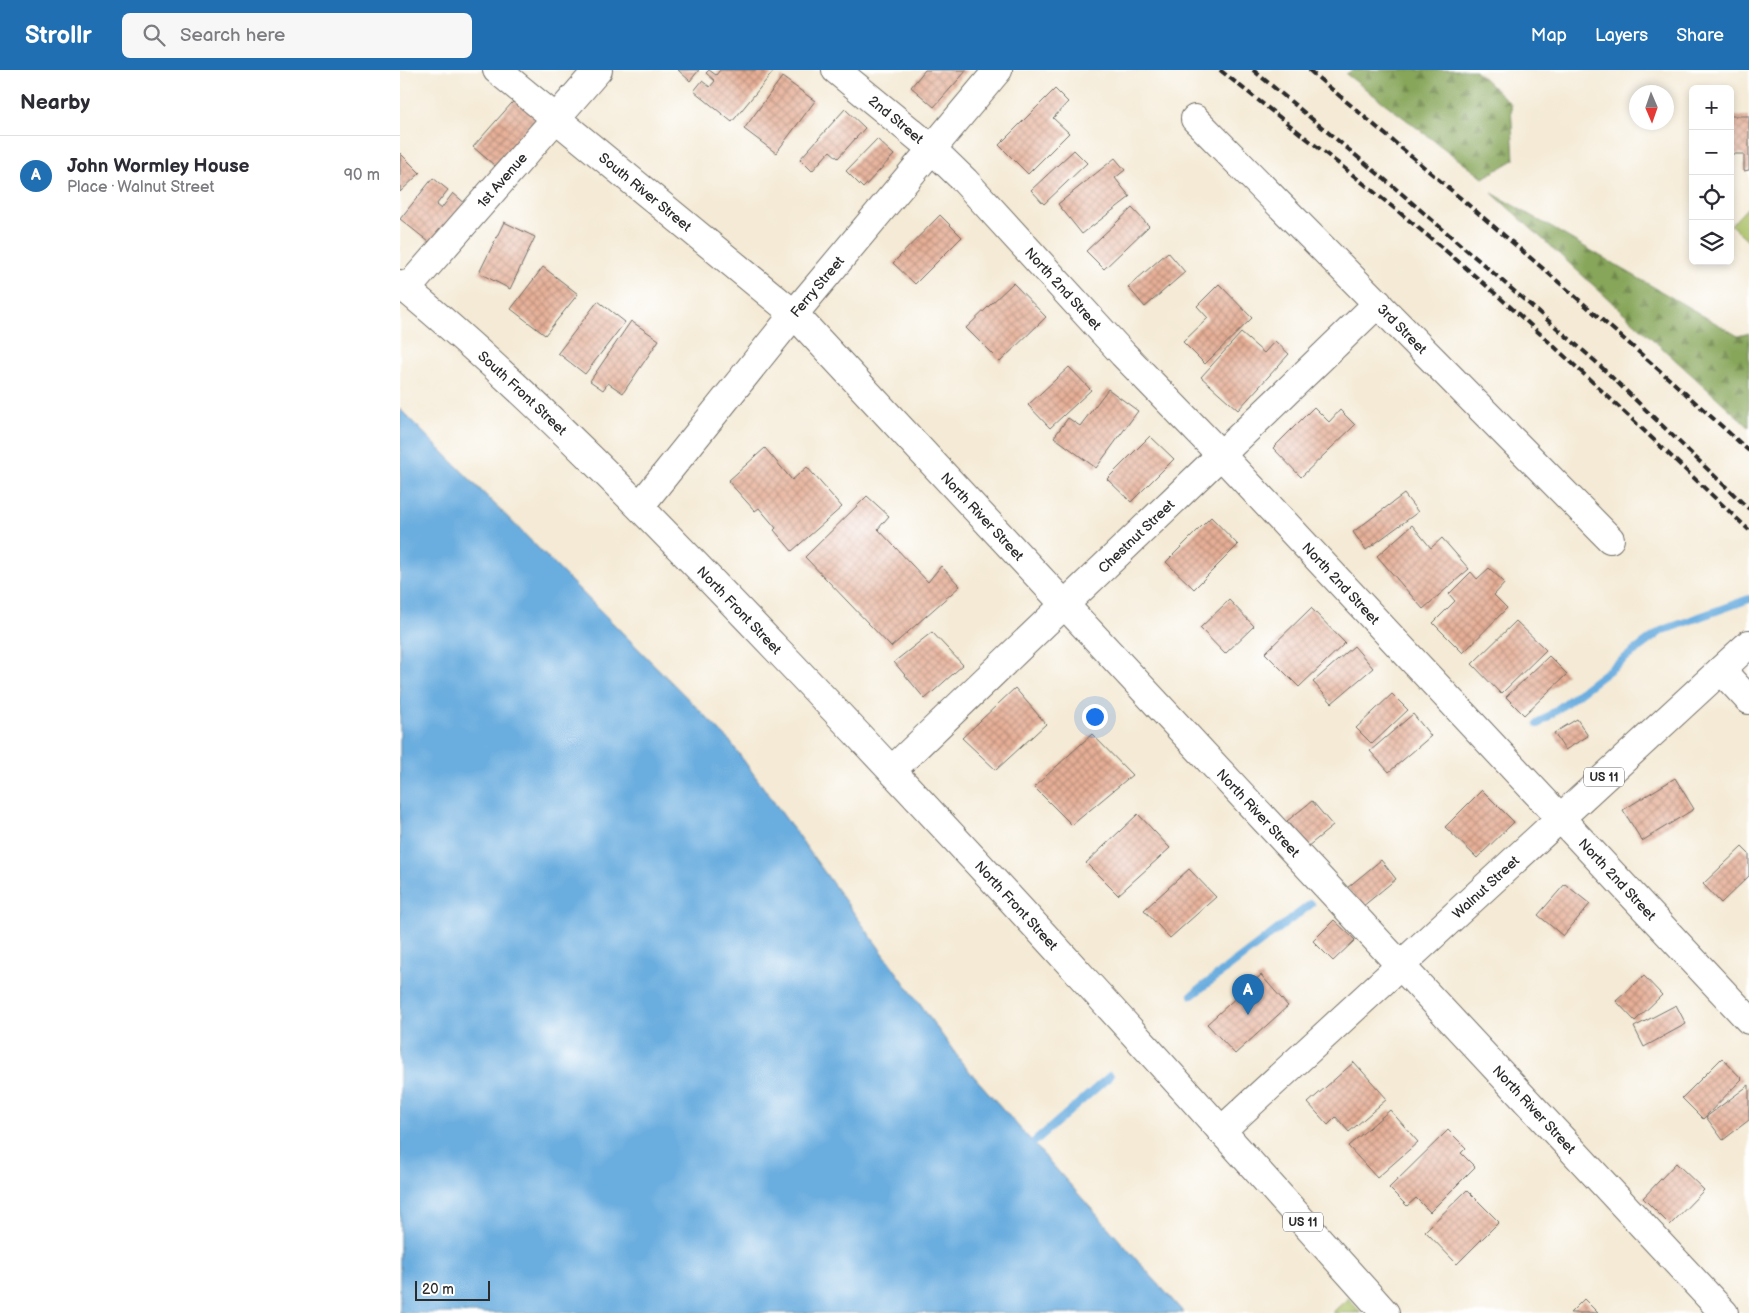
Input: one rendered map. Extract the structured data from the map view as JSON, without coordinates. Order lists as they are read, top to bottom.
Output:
{
  "streets": {
    "street": [
      "2nd Street",
      "1st Avenue",
      "South River Street",
      "Ferry Street",
      "North 2nd Street",
      "3rd Street",
      "South Front Street",
      "North River Street",
      "Chestnut Street",
      "North Front Street",
      "US 11",
      "Walnut Street"
    ]
  },
  "crossings": [
    ["2nd Street", "Ferry Street"],
    ["2nd Street", "North 2nd Street"],
    ["1st Avenue", "South River Street"],
    ["1st Avenue", "South Front Street"],
    ["South River Street", "Ferry Street"],
    ["South River Street", "North River Street"],
    ["Ferry Street", "North 2nd Street"],
    ["Ferry Street", "South Front Street"],
    ["Ferry Street", "North River Street"],
    ["Ferry Street", "North Front Street"],
    ["North 2nd Street", "Chestnut Street"],
    ["North 2nd Street", "Walnut Street"],
    ["3rd Street", "Chestnut Street"],
    ["South Front Street", "North Front Street"],
    ["North River Street", "Chestnut Street"],
    ["North River Street", "Walnut Street"],
    ["Chestnut Street", "North Front Street"],
    ["North Front Street", "Walnut Street"]
  ],
  "scale_bar": "20 m",
  "north": "bottom",
  "page": {
    "header": "Strollr",
    "search": "Search here",
    "nav": ["Map", "Layers", "Share"],
    "heading": "Nearby",
    "map_buttons": ["+", "−"],
    "list": [
      {
        "mark": "A",
        "name": "John Wormley House",
        "note": "Place · Walnut Street",
        "value": "90 m"
      }
    ],
    "pins": "A",
    "scale": "20 m"
  }
}
